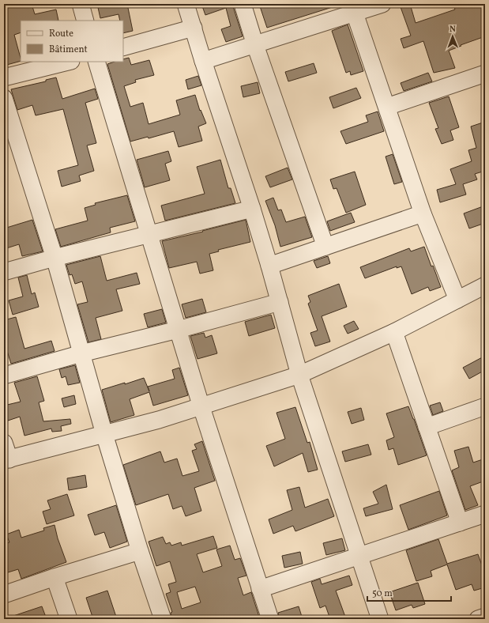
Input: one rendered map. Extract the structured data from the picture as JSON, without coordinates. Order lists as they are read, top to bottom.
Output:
{
  "legend": ["Route", "Bâtiment"],
  "scale_bar": "50 m",
  "north": "top"
}
